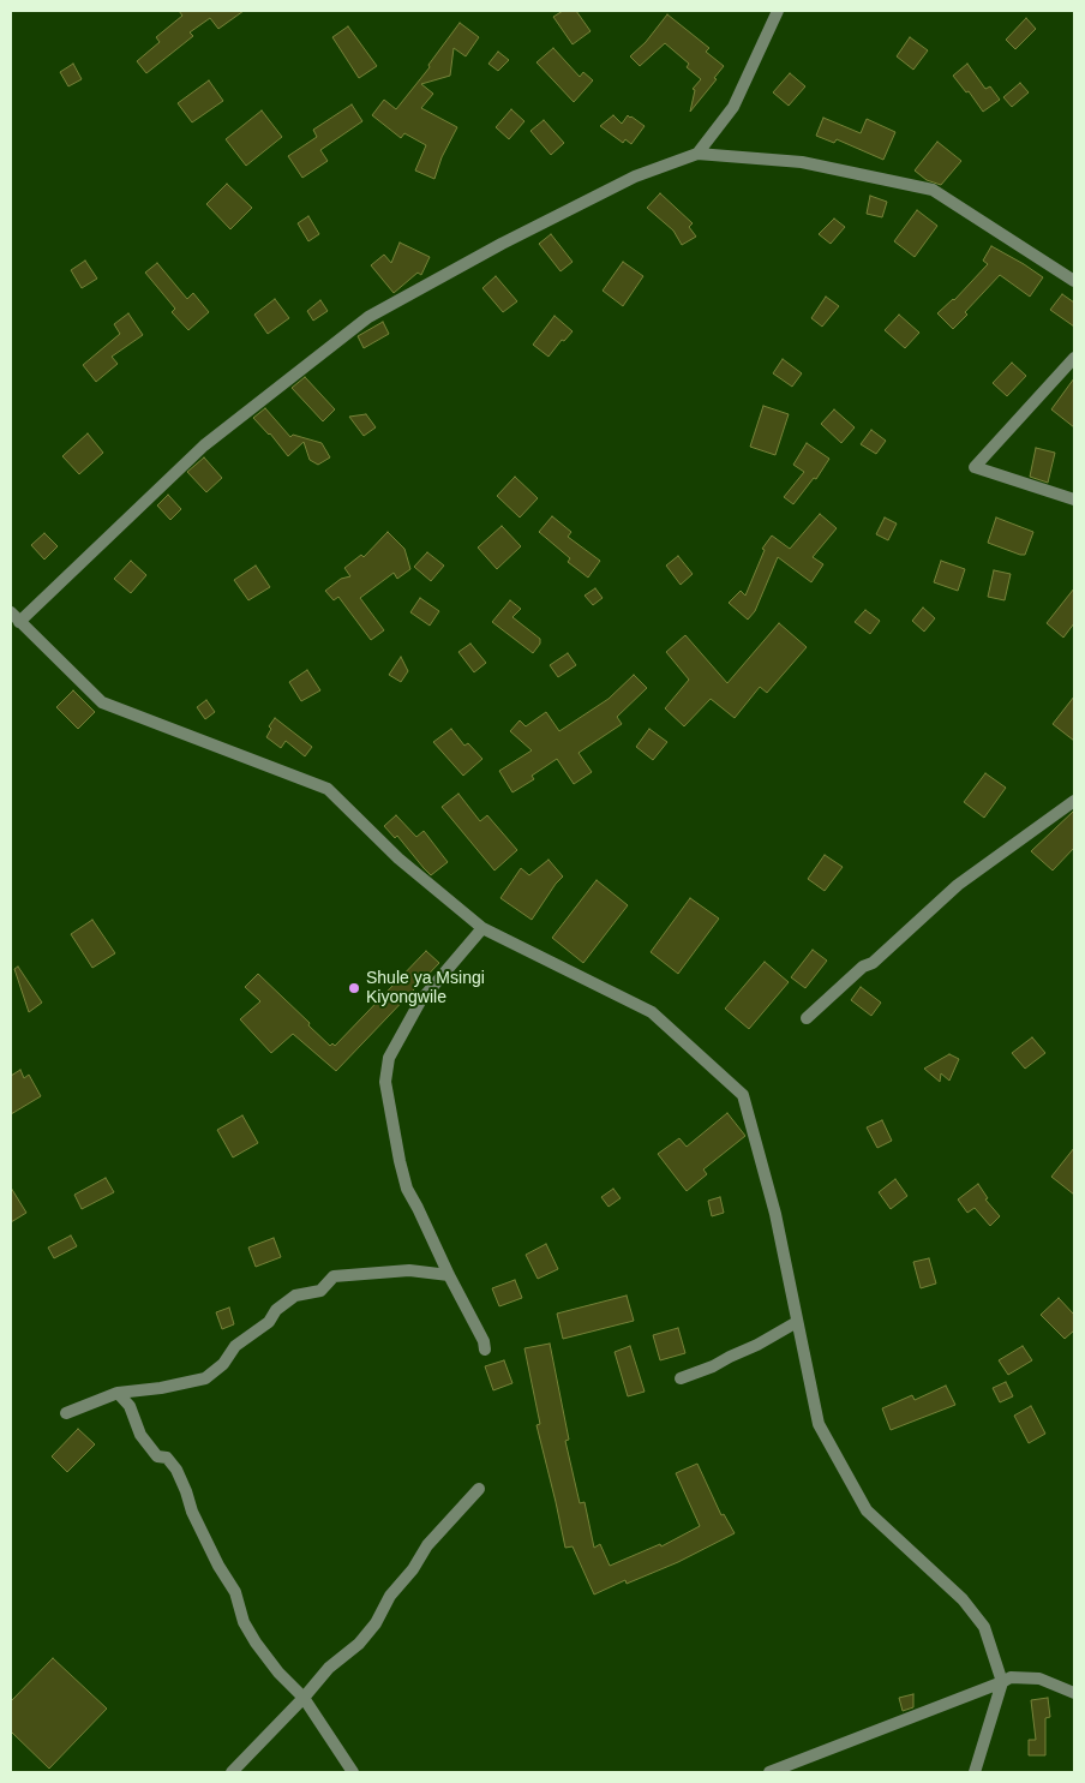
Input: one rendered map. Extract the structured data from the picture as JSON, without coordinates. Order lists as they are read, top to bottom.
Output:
{
  "places": ["Shule ya Msingi Kiyongwile"]
}
